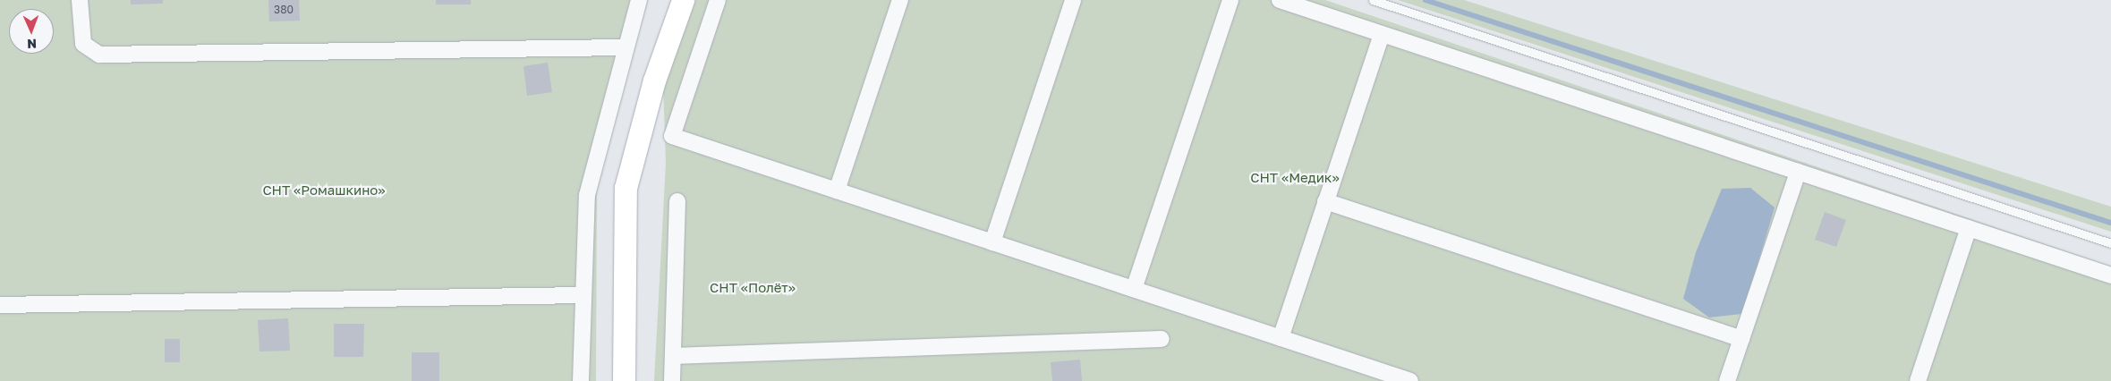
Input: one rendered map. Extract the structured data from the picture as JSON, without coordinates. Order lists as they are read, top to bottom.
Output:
{
  "parks": ["СНТ «Медик»", "СНТ «Ромашкино»", "СНТ «Полёт»"],
  "house_numbers": ["380"],
  "north": "bottom"
}
